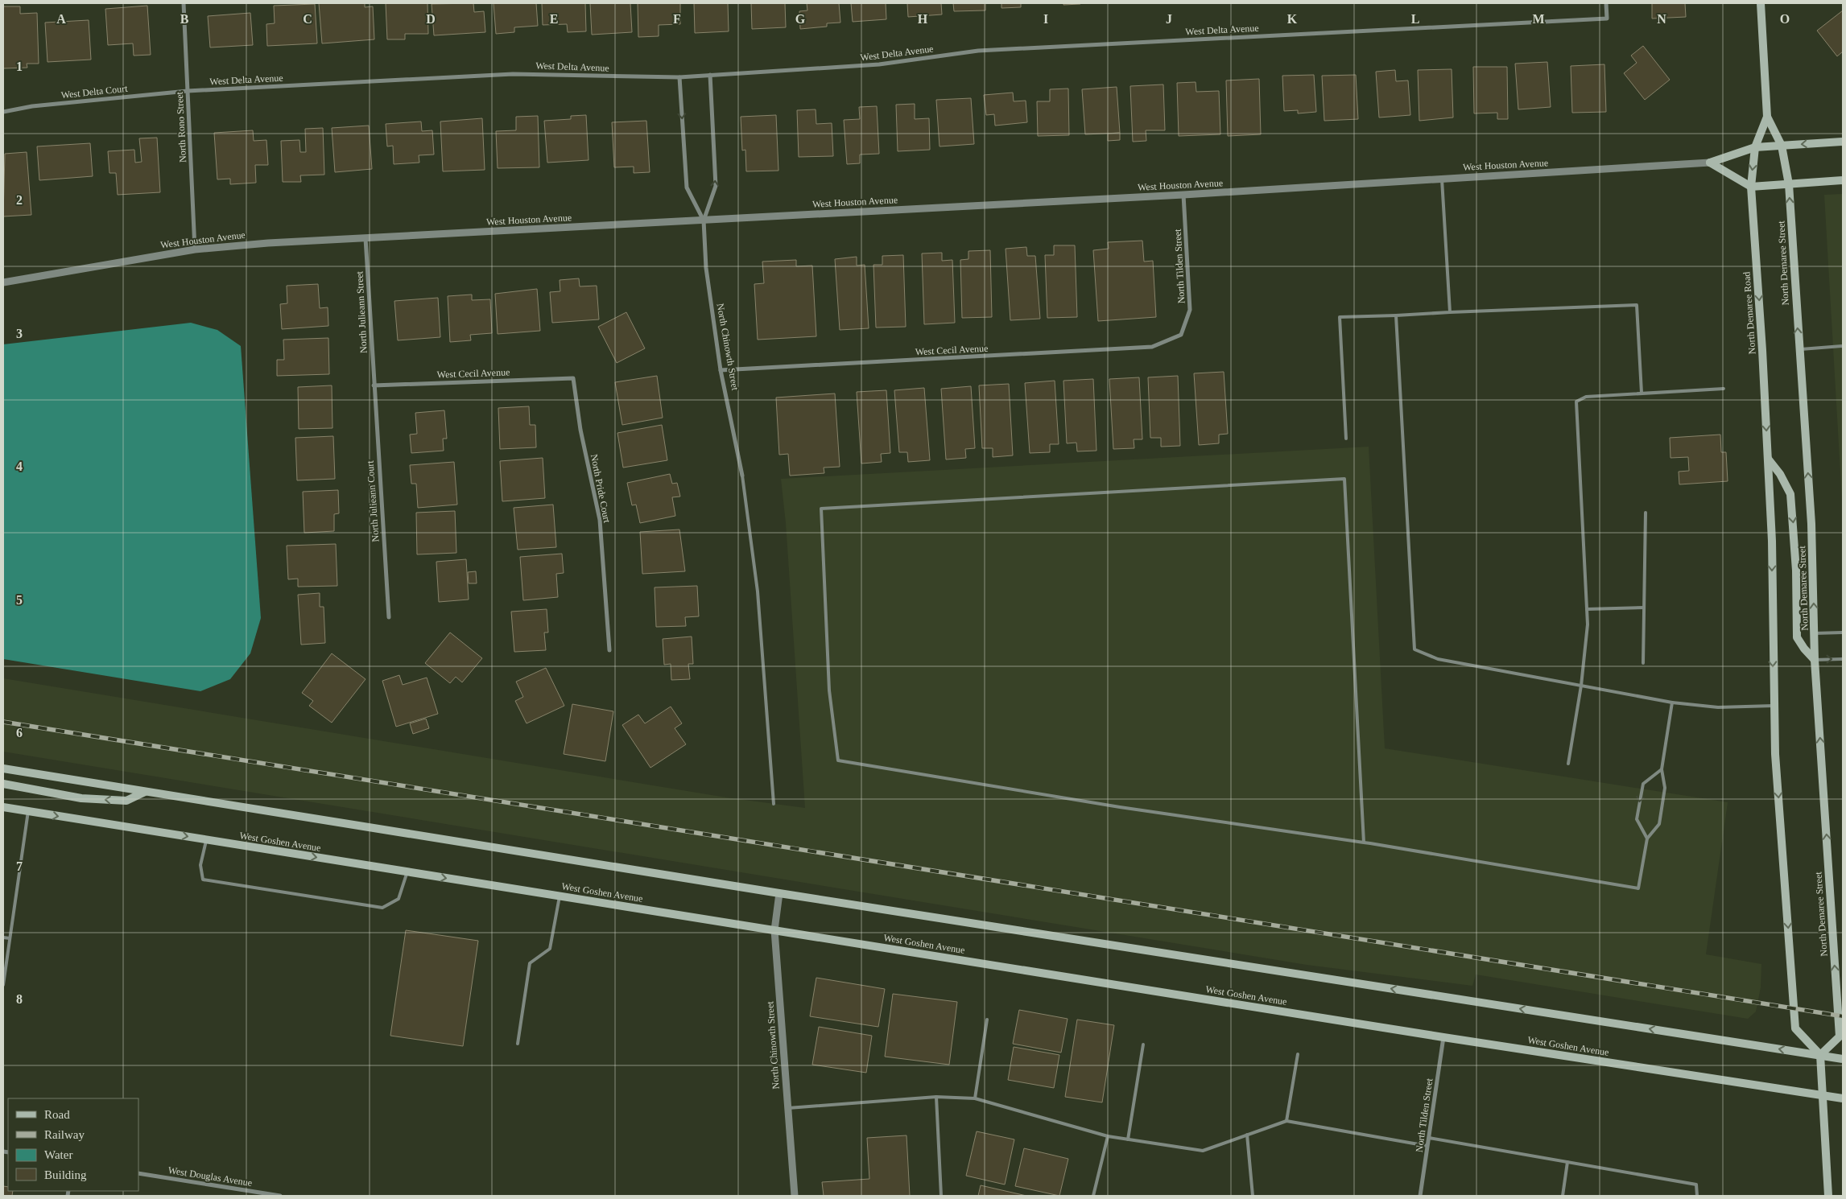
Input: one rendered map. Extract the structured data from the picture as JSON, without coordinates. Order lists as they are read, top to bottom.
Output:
{
  "streets": {
    "main road": [
      "West Houston Avenue",
      "North Demaree Street",
      "North Demaree Road",
      "West Goshen Avenue"
    ],
    "street": [
      "West Delta Avenue",
      "West Delta Court",
      "North Rono Street",
      "North Tilden Street",
      "North Julieann Street",
      "North Chinowth Street",
      "West Cecil Avenue",
      "North Pride Court",
      "North Julieann Court",
      "West Douglas Avenue"
    ]
  },
  "crossings": [
    ["West Delta Avenue", "West Delta Court"],
    ["West Delta Avenue", "North Rono Street"],
    ["West Delta Avenue", "North Chinowth Street"],
    ["West Delta Court", "North Rono Street"],
    ["North Rono Street", "West Houston Avenue"],
    ["West Houston Avenue", "North Demaree Street"],
    ["West Houston Avenue", "North Tilden Street"],
    ["West Houston Avenue", "North Julieann Street"],
    ["West Houston Avenue", "North Demaree Road"],
    ["West Houston Avenue", "North Chinowth Street"],
    ["North Demaree Street", "North Demaree Road"],
    ["North Tilden Street", "West Cecil Avenue"],
    ["North Tilden Street", "West Goshen Avenue"],
    ["North Julieann Street", "West Cecil Avenue"],
    ["North Julieann Street", "North Julieann Court"],
    ["North Chinowth Street", "West Cecil Avenue"],
    ["North Chinowth Street", "West Goshen Avenue"],
    ["West Cecil Avenue", "North Pride Court"],
    ["West Cecil Avenue", "North Julieann Court"]
  ],
  "legend": [
    "Road",
    "Railway",
    "Water",
    "Building"
  ],
  "grid": {
    "columns": [
      "A",
      "B",
      "C",
      "D",
      "E",
      "F",
      "G",
      "H",
      "I",
      "J",
      "K",
      "L",
      "M",
      "N",
      "O"
    ],
    "rows": [
      "1",
      "2",
      "3",
      "4",
      "5",
      "6",
      "7",
      "8"
    ]
  }
}
